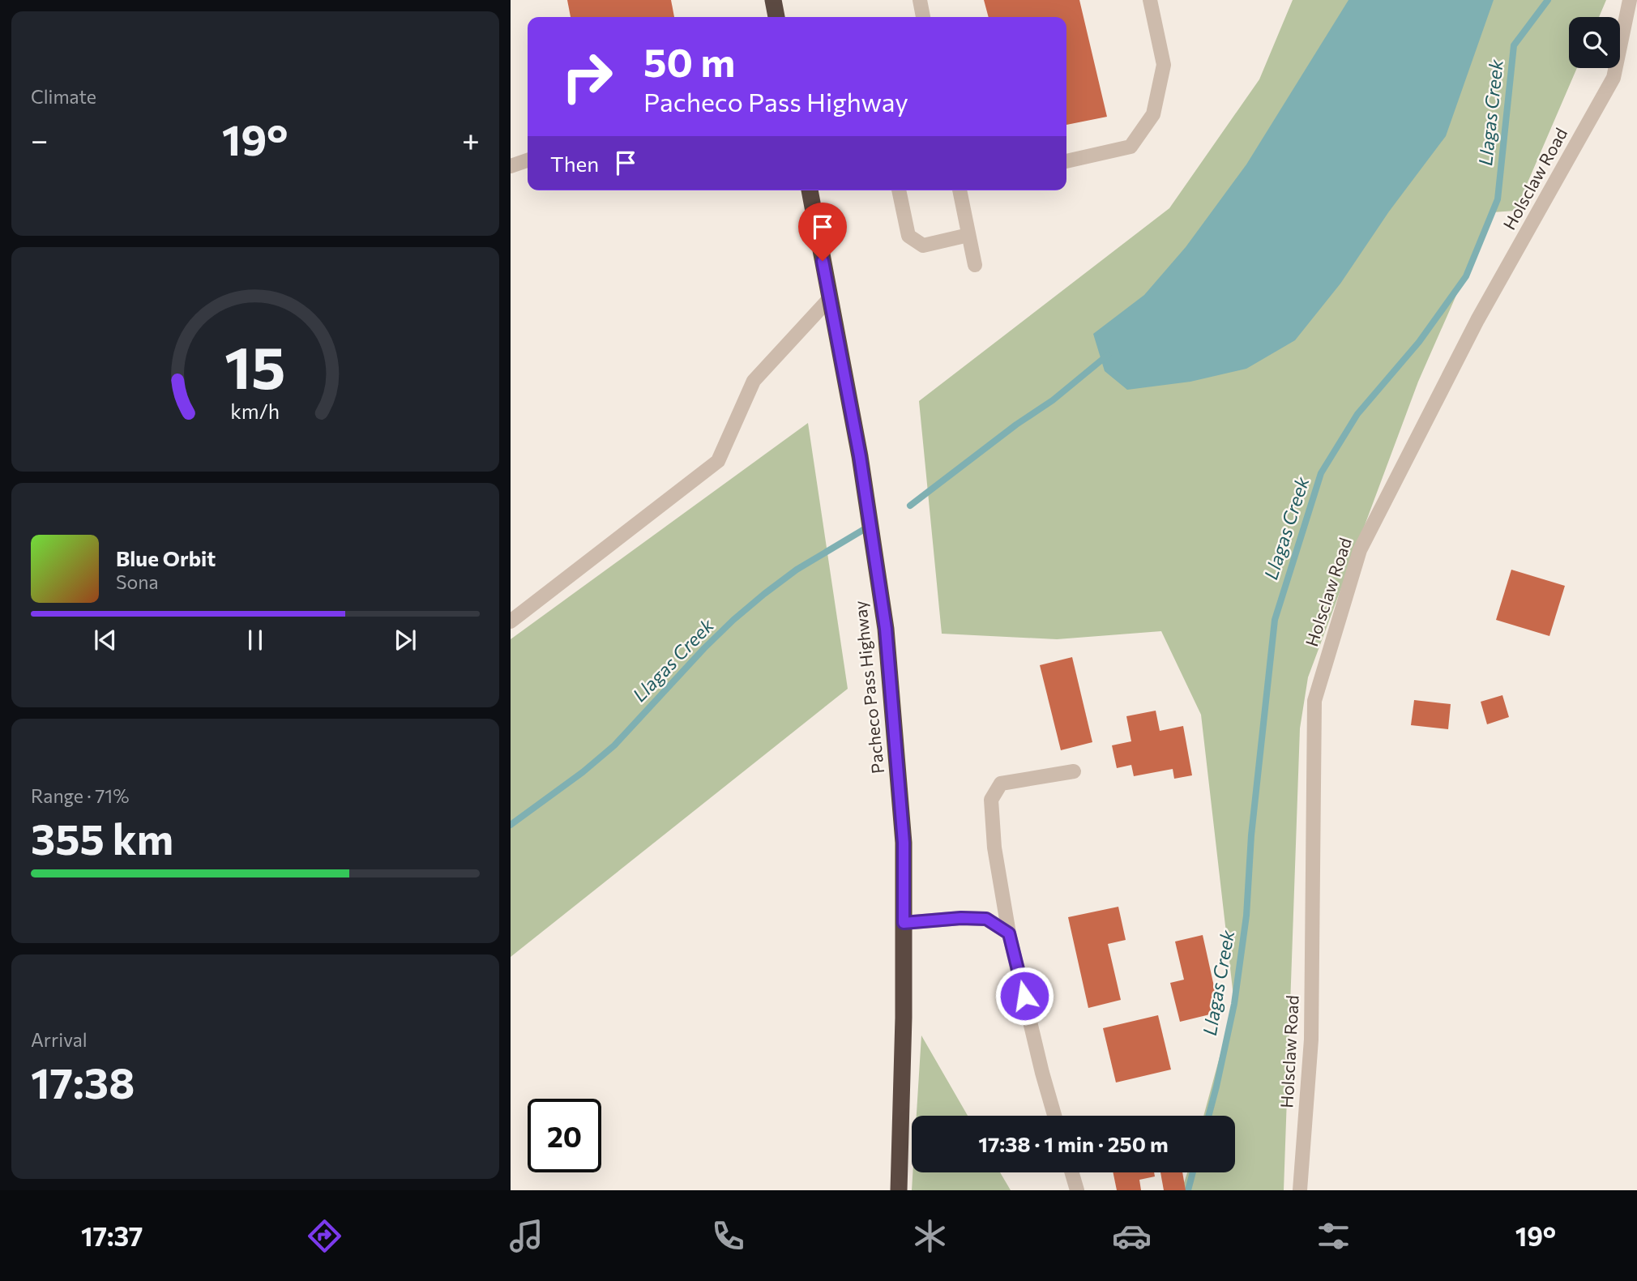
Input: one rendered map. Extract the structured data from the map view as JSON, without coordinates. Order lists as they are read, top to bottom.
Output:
{
  "streets": {
    "highway": ["Pacheco Pass Highway"],
    "street": ["Holsclaw Road"]
  },
  "water": ["Llagas Creek"],
  "page": {
    "tile": [
      "Climate",
      ["Range · 71%", "355 km"],
      ["Arrival", "17:38"]
    ],
    "turn": ["50 m", "Pacheco Pass Highway"],
    "heat": ["−", "19°", "+"],
    "then": "Then",
    "song": ["Blue Orbit", "Sona"],
    "limit": "20",
    "trip": "17:38 · 1 min · 250 m",
    "tabs": ["17:37", "19°"],
    "gauge": ["15", "km/h"]
  }
}
